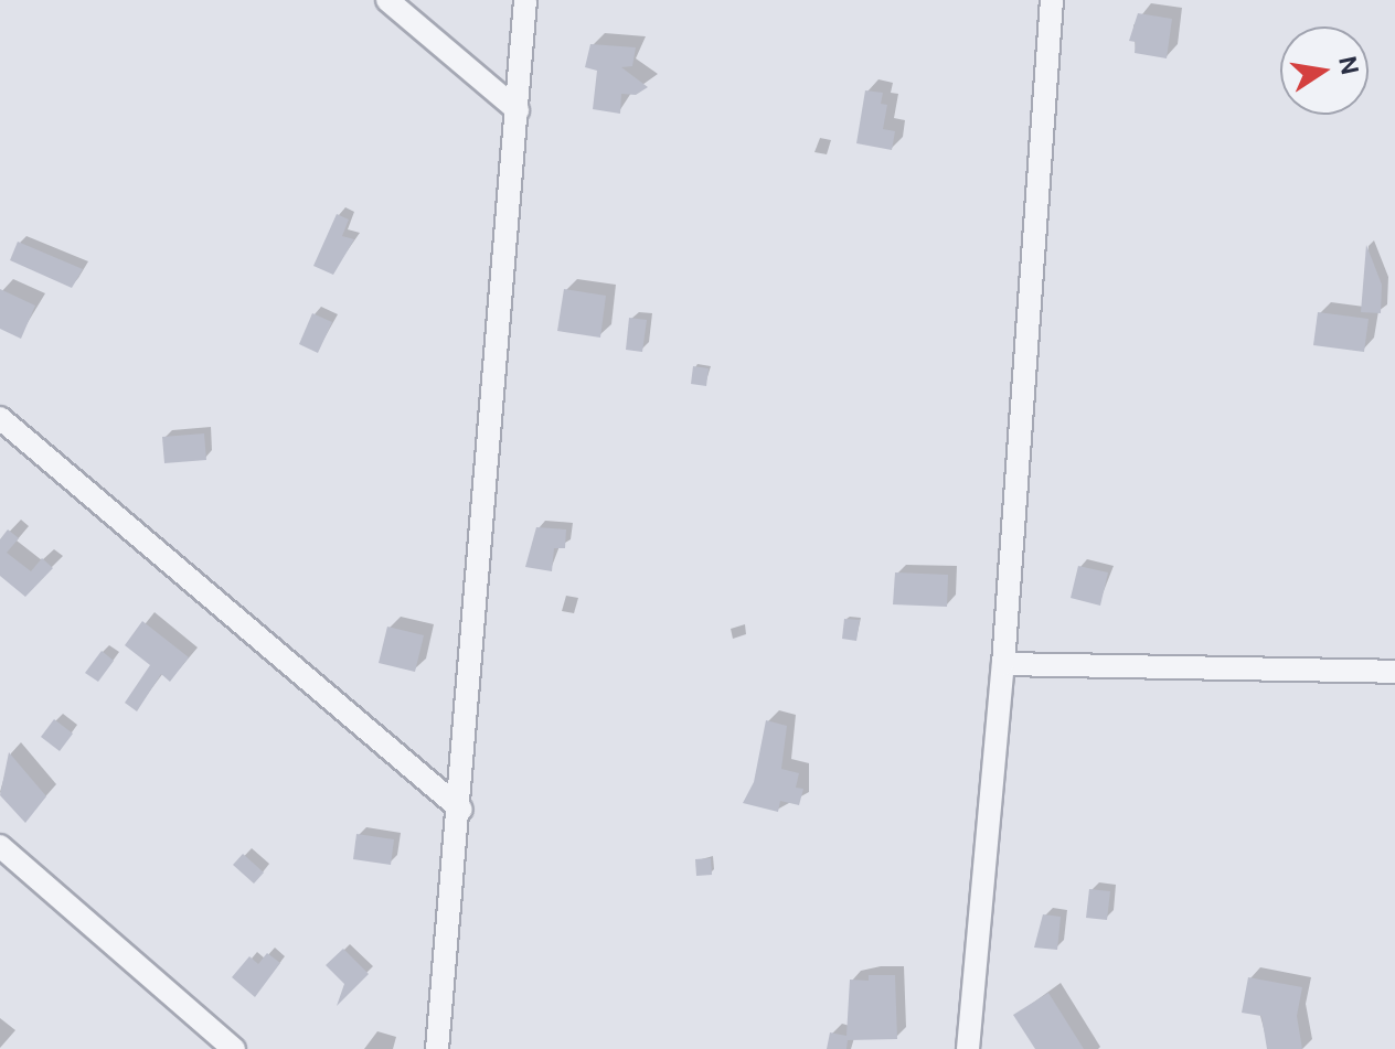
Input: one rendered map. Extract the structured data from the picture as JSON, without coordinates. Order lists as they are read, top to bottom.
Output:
{
  "north": "right"
}
